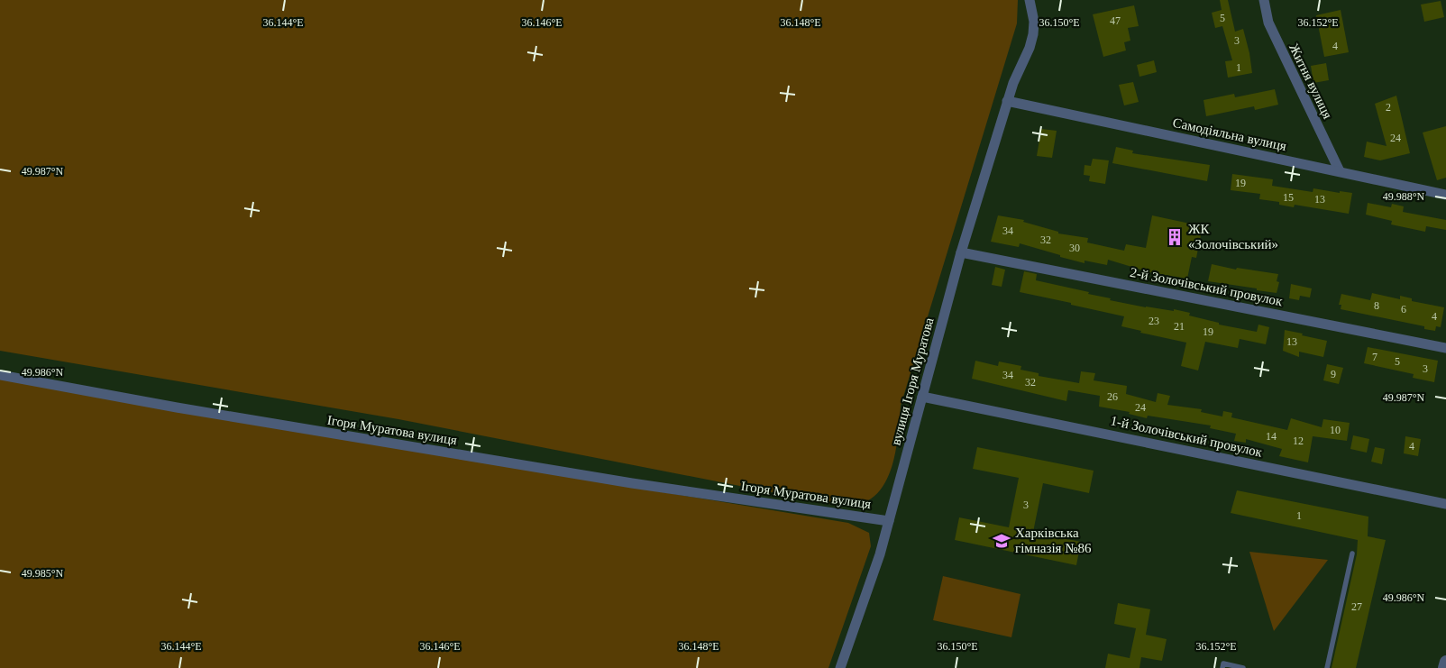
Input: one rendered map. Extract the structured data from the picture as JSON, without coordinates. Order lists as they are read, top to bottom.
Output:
{
  "streets": {
    "street": [
      "Житня вулиця",
      "Самодіяльна вулиця",
      "2-й Золочівський провулок",
      "вулиця Ігоря Муратова",
      "Ігоря Муратова вулиця",
      "1-й Золочівський провулок"
    ]
  },
  "crossings": [
    ["Житня вулиця", "Самодіяльна вулиця"],
    ["Самодіяльна вулиця", "вулиця Ігоря Муратова"],
    ["2-й Золочівський провулок", "вулиця Ігоря Муратова"],
    ["вулиця Ігоря Муратова", "Ігоря Муратова вулиця"],
    ["вулиця Ігоря Муратова", "1-й Золочівський провулок"]
  ],
  "places": {
    "building": ["ЖК «Золочівський»"],
    "school or university": ["Харківська гімназія №86"]
  },
  "house_numbers": [
    "5",
    "47",
    "3",
    "4",
    "1",
    "2",
    "24",
    "19",
    "15",
    "13",
    "34",
    "32",
    "30",
    "8",
    "6",
    "4",
    "23",
    "21",
    "19",
    "13",
    "7",
    "5",
    "3",
    "9",
    "34",
    "32",
    "26",
    "24",
    "10",
    "14",
    "12",
    "4",
    "3",
    "1",
    "27"
  ],
  "coordinates": [
    "36.144°E",
    "36.146°E",
    "36.148°E",
    "36.150°E",
    "36.152°E",
    "49.987°N",
    "49.988°N",
    "49.986°N",
    "49.985°N"
  ]
}
